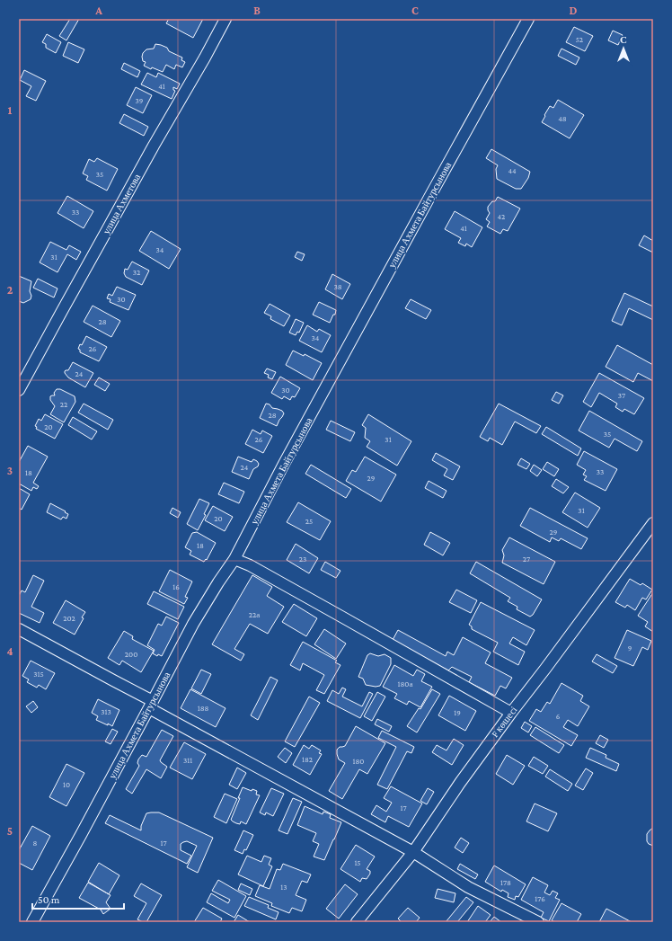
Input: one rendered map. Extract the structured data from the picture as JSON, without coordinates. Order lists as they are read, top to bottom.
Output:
{
  "streets": {
    "street": ["улица Ахметова", "улица Ахмета Байтурсынова", "F көшесі"]
  },
  "house_numbers": [
    "52",
    "41",
    "39",
    "48",
    "44",
    "35",
    "33",
    "42",
    "41",
    "34",
    "31",
    "32",
    "38",
    "30",
    "28",
    "34",
    "26",
    "24",
    "30",
    "37",
    "22",
    "28",
    "20",
    "35",
    "26",
    "31",
    "24",
    "33",
    "18",
    "29",
    "31",
    "20",
    "25",
    "29",
    "18",
    "23",
    "27",
    "16",
    "22а",
    "202",
    "9",
    "200",
    "315",
    "180а",
    "188",
    "313",
    "19",
    "6",
    "182",
    "311",
    "180",
    "10",
    "17",
    "8",
    "17",
    "15",
    "178",
    "13",
    "176"
  ],
  "scale_bar": "50 m",
  "north": "top",
  "grid": {
    "columns": [
      "A",
      "B",
      "C",
      "D"
    ],
    "rows": [
      "1",
      "2",
      "3",
      "4",
      "5"
    ]
  }
}
